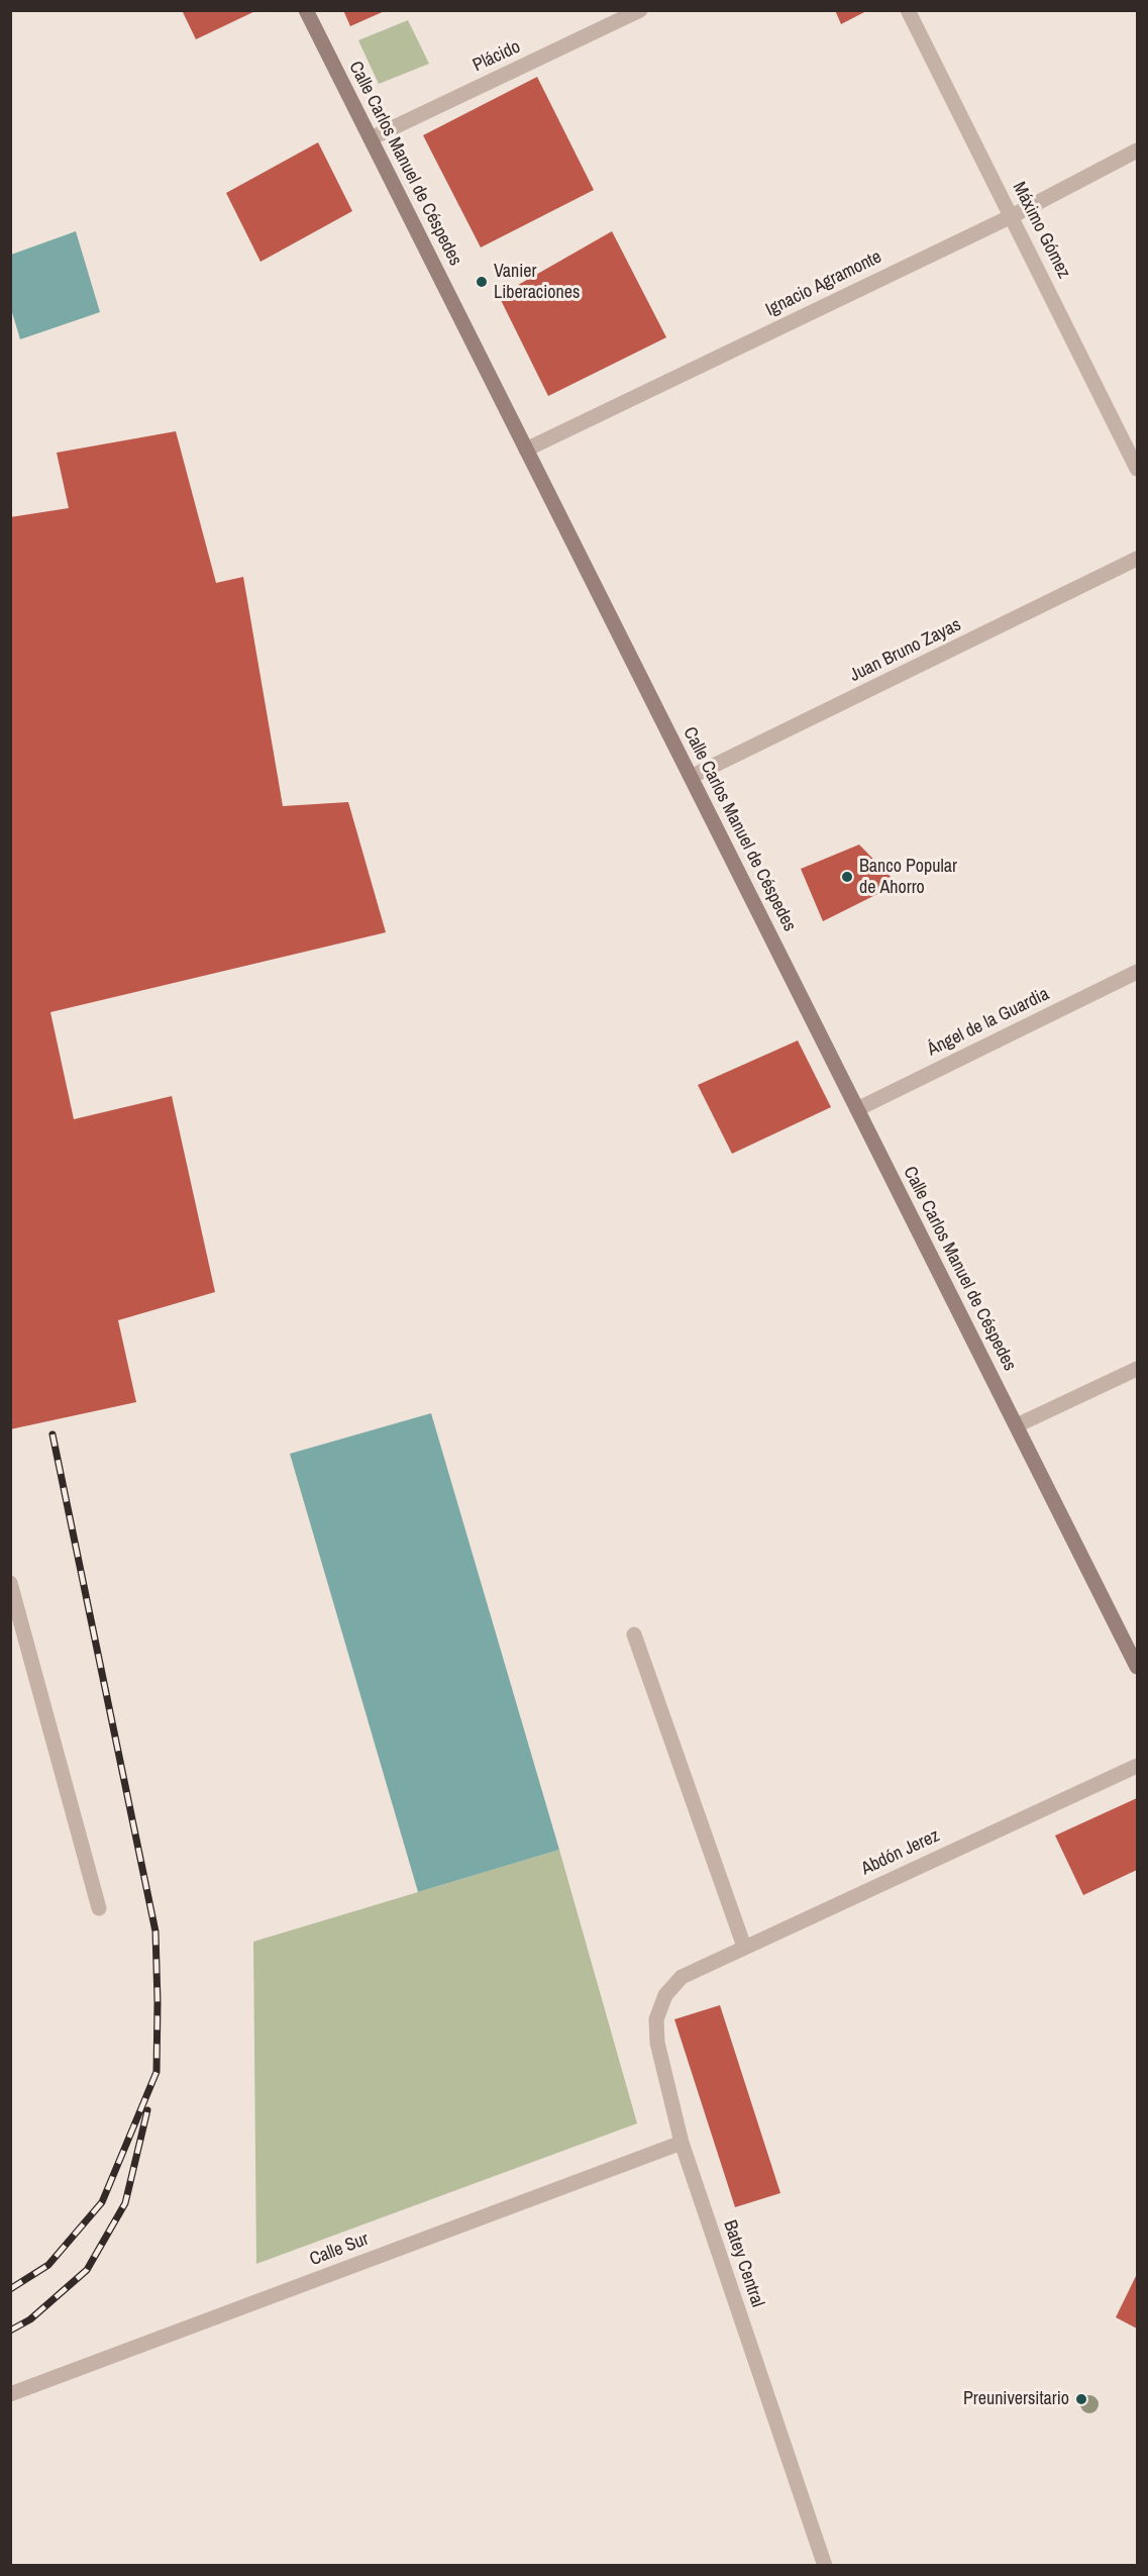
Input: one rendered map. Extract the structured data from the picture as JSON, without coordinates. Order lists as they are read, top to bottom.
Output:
{
  "streets": {
    "main road": ["Calle Carlos Manuel de Céspedes"],
    "street": [
      "Plácido",
      "Máximo Gómez",
      "Ignacio Agramonte",
      "Juan Bruno Zayas",
      "Ángel de la Guardia",
      "Abdón Jerez",
      "Calle Sur",
      "Batey Central"
    ]
  },
  "crossings": [
    ["Plácido", "Calle Carlos Manuel de Céspedes"],
    ["Calle Carlos Manuel de Céspedes", "Ignacio Agramonte"],
    ["Calle Carlos Manuel de Céspedes", "Juan Bruno Zayas"],
    ["Calle Carlos Manuel de Céspedes", "Ángel de la Guardia"],
    ["Máximo Gómez", "Ignacio Agramonte"],
    ["Abdón Jerez", "Batey Central"],
    ["Calle Sur", "Batey Central"]
  ],
  "places": ["Vanier Liberaciones", "Banco Popular de Ahorro", "Preuniversitario"]
}
